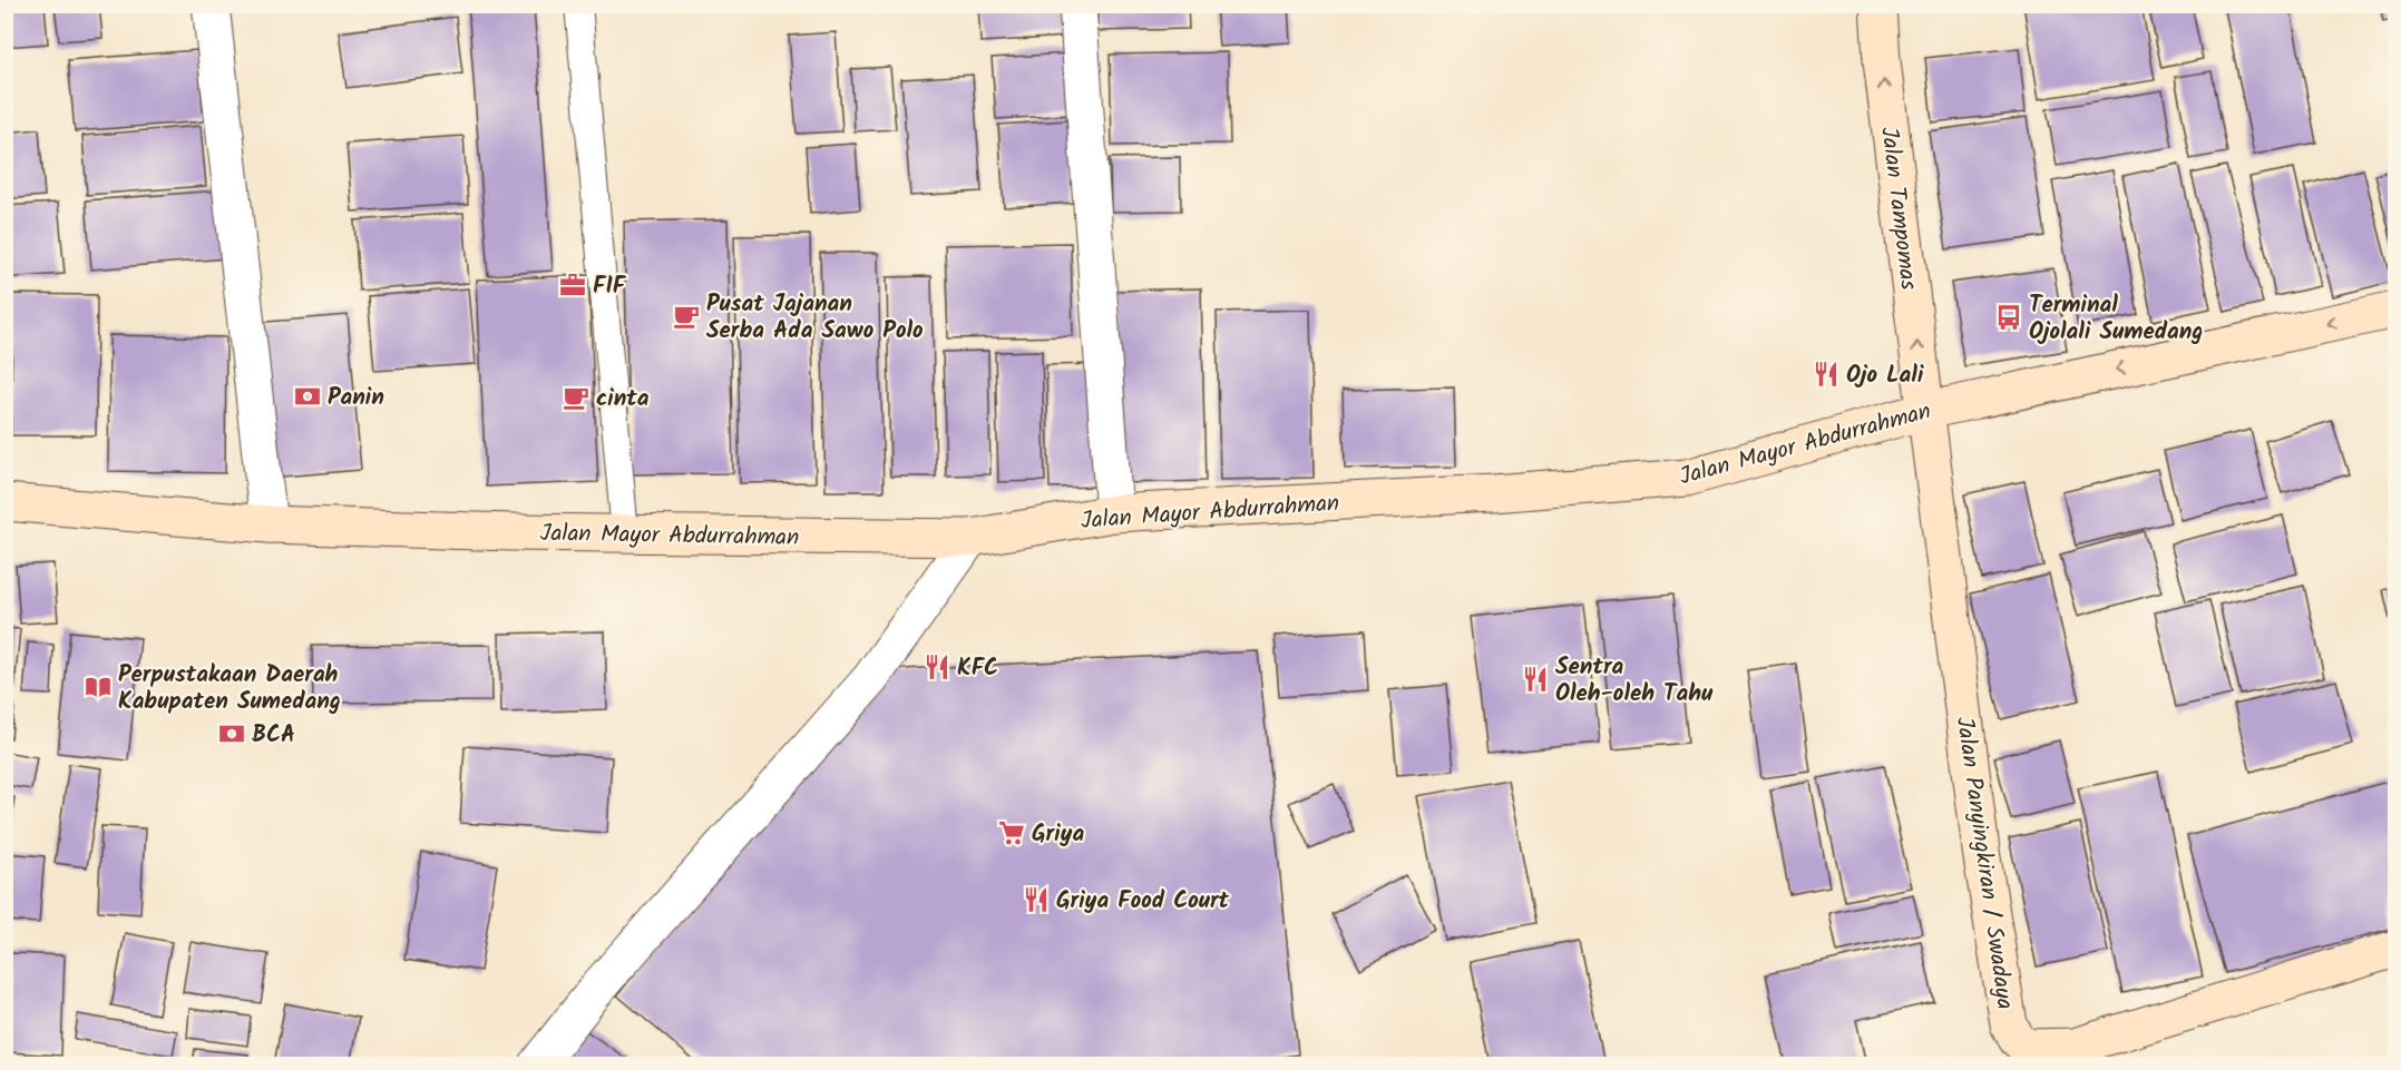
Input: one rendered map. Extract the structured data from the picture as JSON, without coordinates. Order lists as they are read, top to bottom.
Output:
{
  "streets": {
    "main road": ["Jalan Tampomas", "Jalan Mayor Abdurrahman", "Jalan Panyingkiran / Swadaya"]
  },
  "crossings": [
    ["Jalan Tampomas", "Jalan Mayor Abdurrahman"],
    ["Jalan Tampomas", "Jalan Panyingkiran / Swadaya"],
    ["Jalan Mayor Abdurrahman", "Jalan Panyingkiran / Swadaya"]
  ],
  "one_way": ["Jalan Tampomas"],
  "places": {
    "office": ["FIF"],
    "cafe": ["Pusat Jajanan Serba Ada Sawo Polo", "cinta"],
    "bus stop": ["Terminal Ojolali Sumedang"],
    "restaurant": [
      "Ojo Lali",
      "KFC",
      "Sentra Oleh-oleh Tahu",
      "Griya Food Court"
    ],
    "bank": ["Panin", "BCA"],
    "library": ["Perpustakaan Daerah Kabupaten Sumedang"],
    "supermarket": ["Griya"]
  }
}
